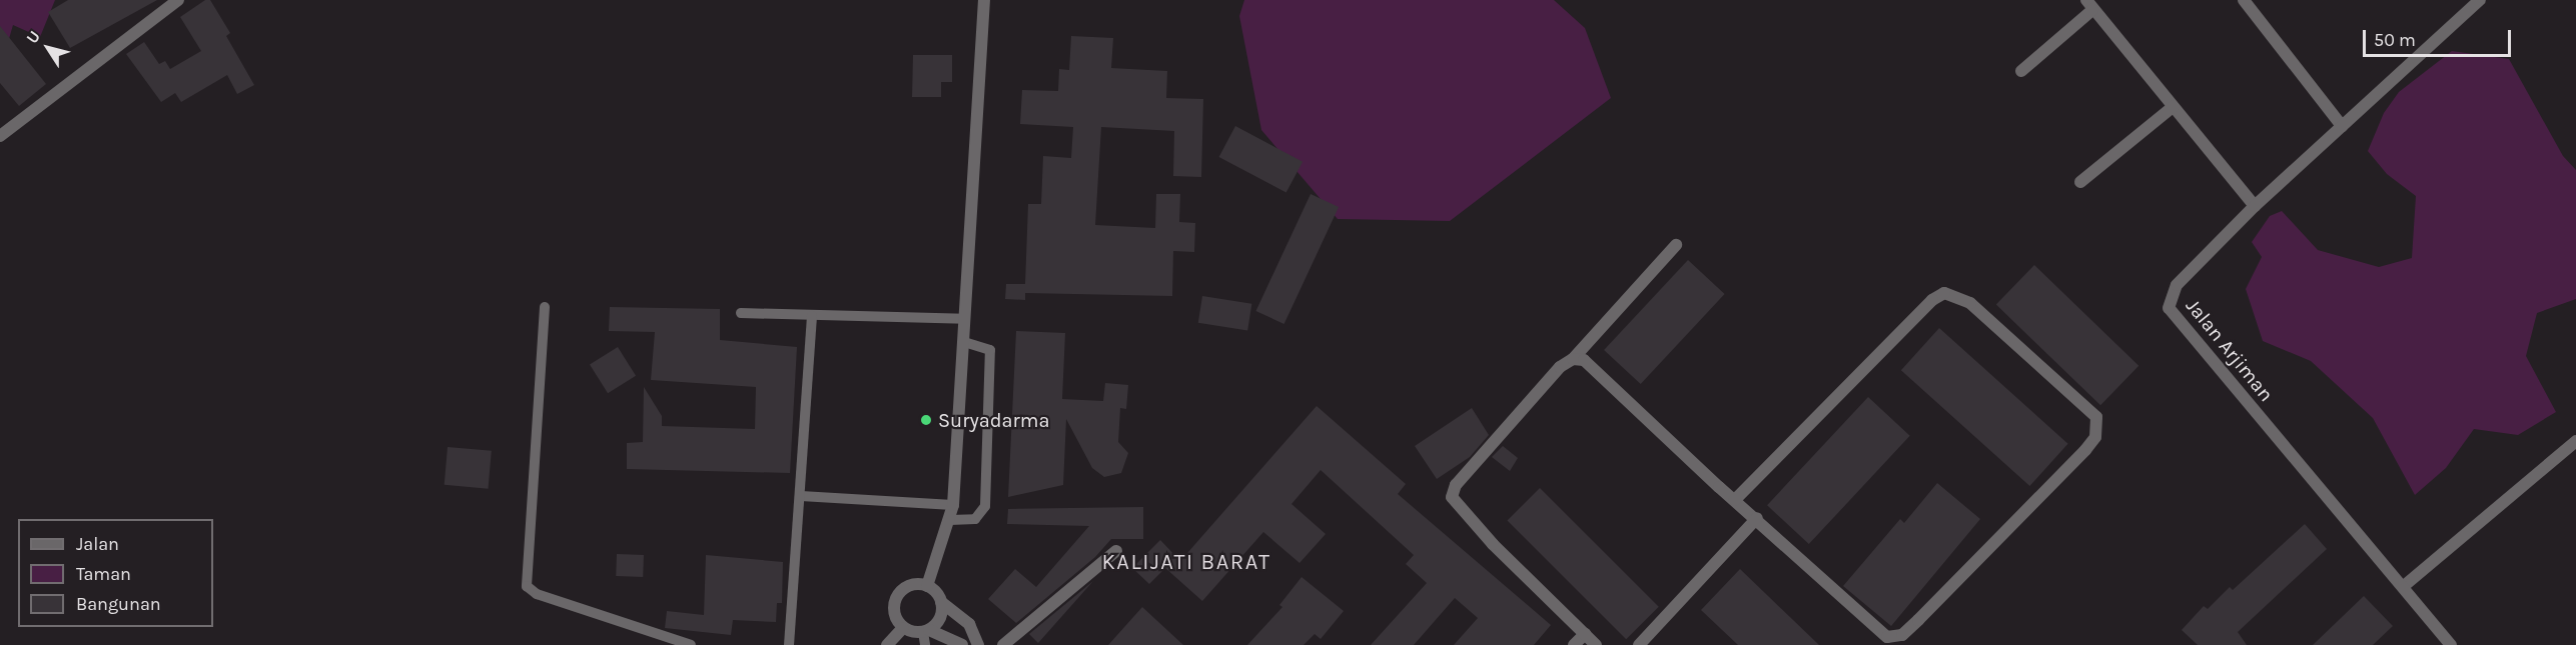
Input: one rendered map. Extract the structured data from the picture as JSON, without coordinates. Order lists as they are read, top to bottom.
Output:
{
  "streets": {
    "street": ["Jalan Arjiman"]
  },
  "districts": ["KALIJATI BARAT"],
  "places": ["Suryadarma"],
  "legend": ["Jalan", "Taman", "Bangunan"],
  "scale_bar": "50 m",
  "north": "top left"
}
